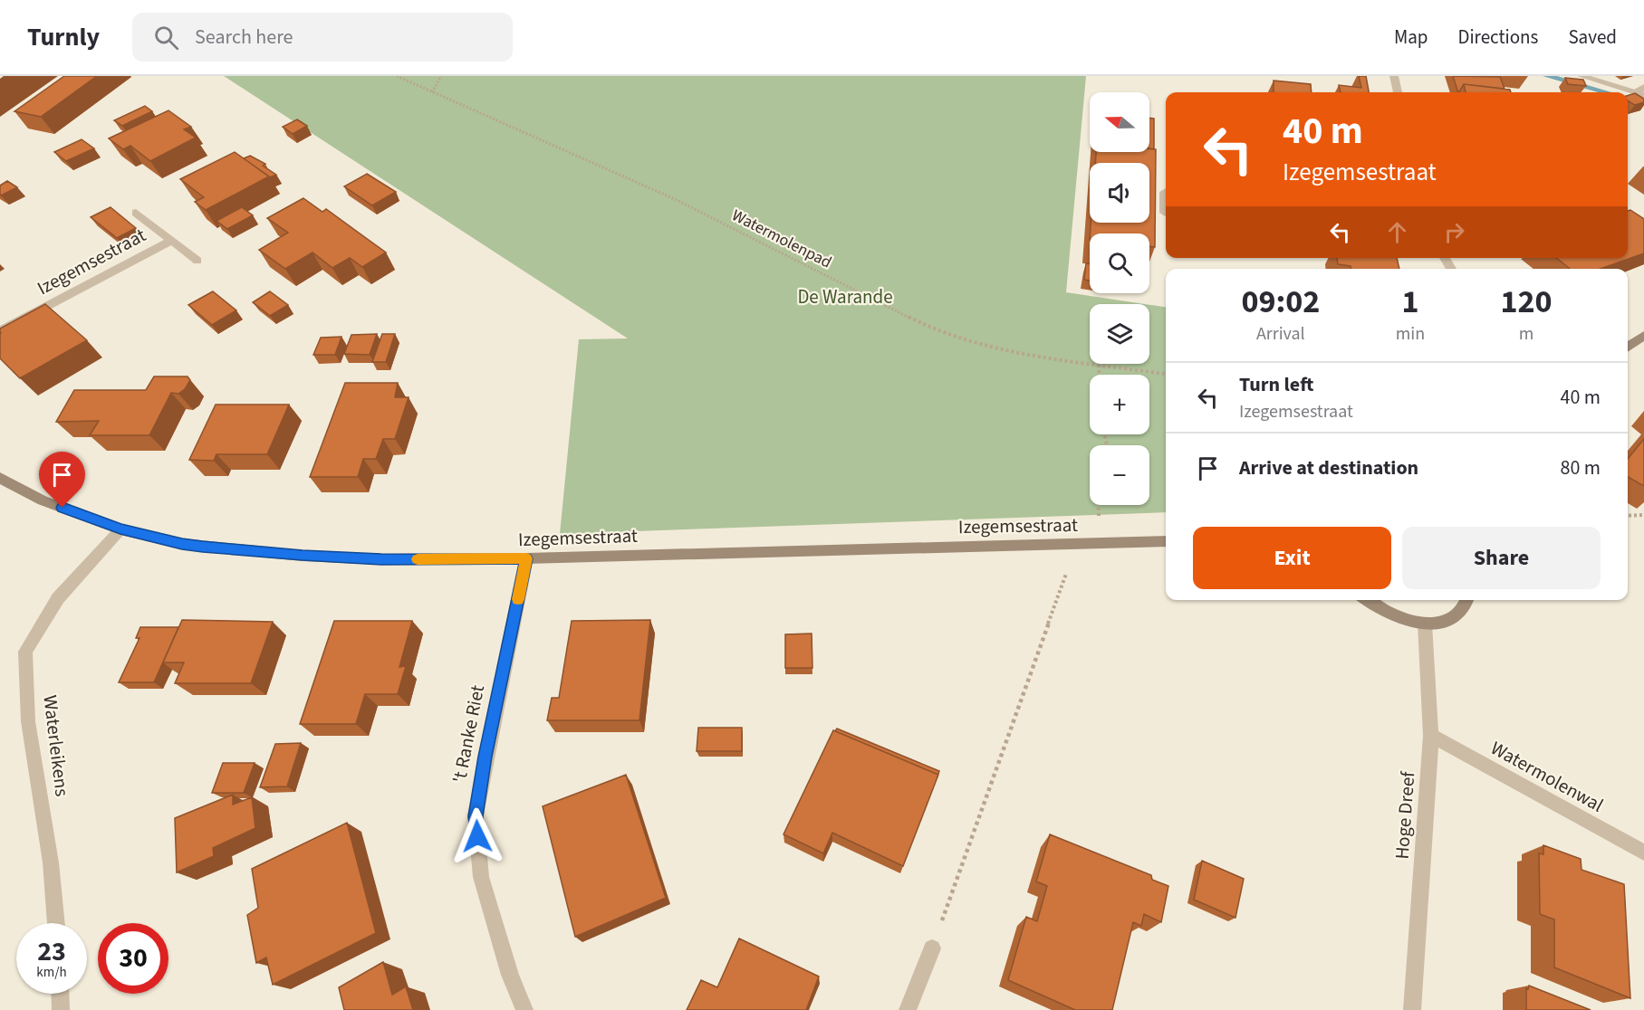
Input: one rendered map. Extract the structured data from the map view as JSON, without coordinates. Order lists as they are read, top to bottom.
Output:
{
  "streets": {
    "street": [
      "Izegemsestraat",
      "'t Ranke Riet",
      "Waterleikens",
      "Watermolenwal",
      "Hoge Dreef"
    ],
    "path": ["Watermolenpad"]
  },
  "crossings": [
    ["Izegemsestraat", "'t Ranke Riet"],
    ["Izegemsestraat", "Waterleikens"],
    ["Watermolenwal", "Hoge Dreef"]
  ],
  "parks": ["De Warande"],
  "north": "left",
  "page": {
    "header": "Turnly",
    "search": "Search here",
    "nav": ["Map", "Directions", "Saved"],
    "map_buttons": ["+", "−"],
    "turn": ["40 m", "Izegemsestraat"],
    "eta": [
      "09:02",
      "Arrival",
      "1",
      "min",
      "120",
      "m"
    ],
    "list": [
      {
        "name": "Turn left",
        "note": "Izegemsestraat",
        "value": "40 m"
      },
      {
        "name": "Arrive at destination",
        "value": "80 m"
      }
    ],
    "buttons": ["Exit", "Share"],
    "speed": "23 km/h",
    "limit": "30"
  }
}
